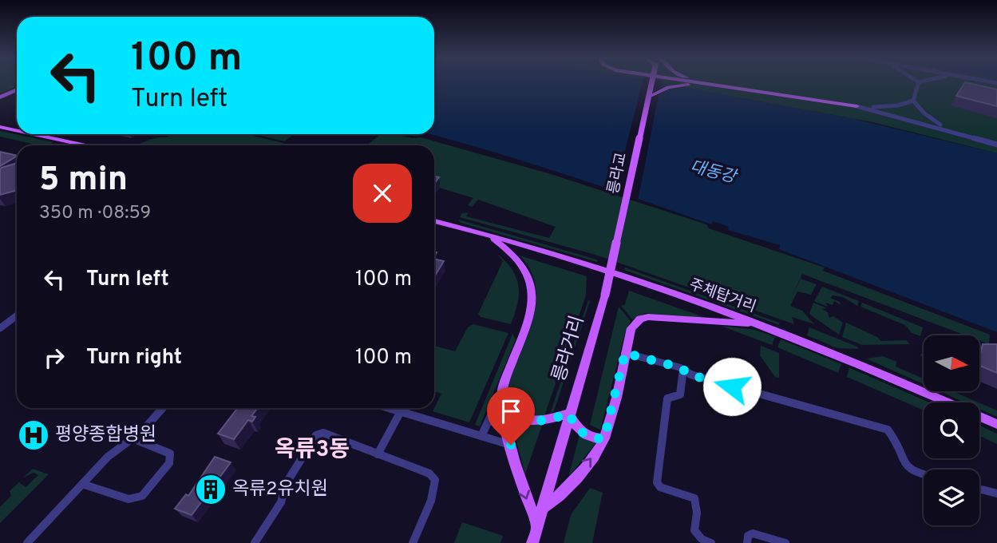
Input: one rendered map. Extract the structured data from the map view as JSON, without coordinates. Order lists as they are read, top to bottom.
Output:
{
  "streets": {
    "main road": ["릉라교", "주체탑거리", "릉라거리"]
  },
  "crossings": [
    ["릉라교", "릉라거리"]
  ],
  "districts": ["옥류3동"],
  "water": ["대동강"],
  "places": {
    "hospital": ["평양종합병원"],
    "building": ["옥류2유치원"]
  },
  "north": "right",
  "page": {
    "turn": ["100 m", "Turn left"],
    "heading": ["5 min", "350 m · 08:59"],
    "list": [
      {
        "name": "Turn left",
        "value": "100 m"
      },
      {
        "name": "Turn right",
        "value": "100 m"
      }
    ]
  }
}
